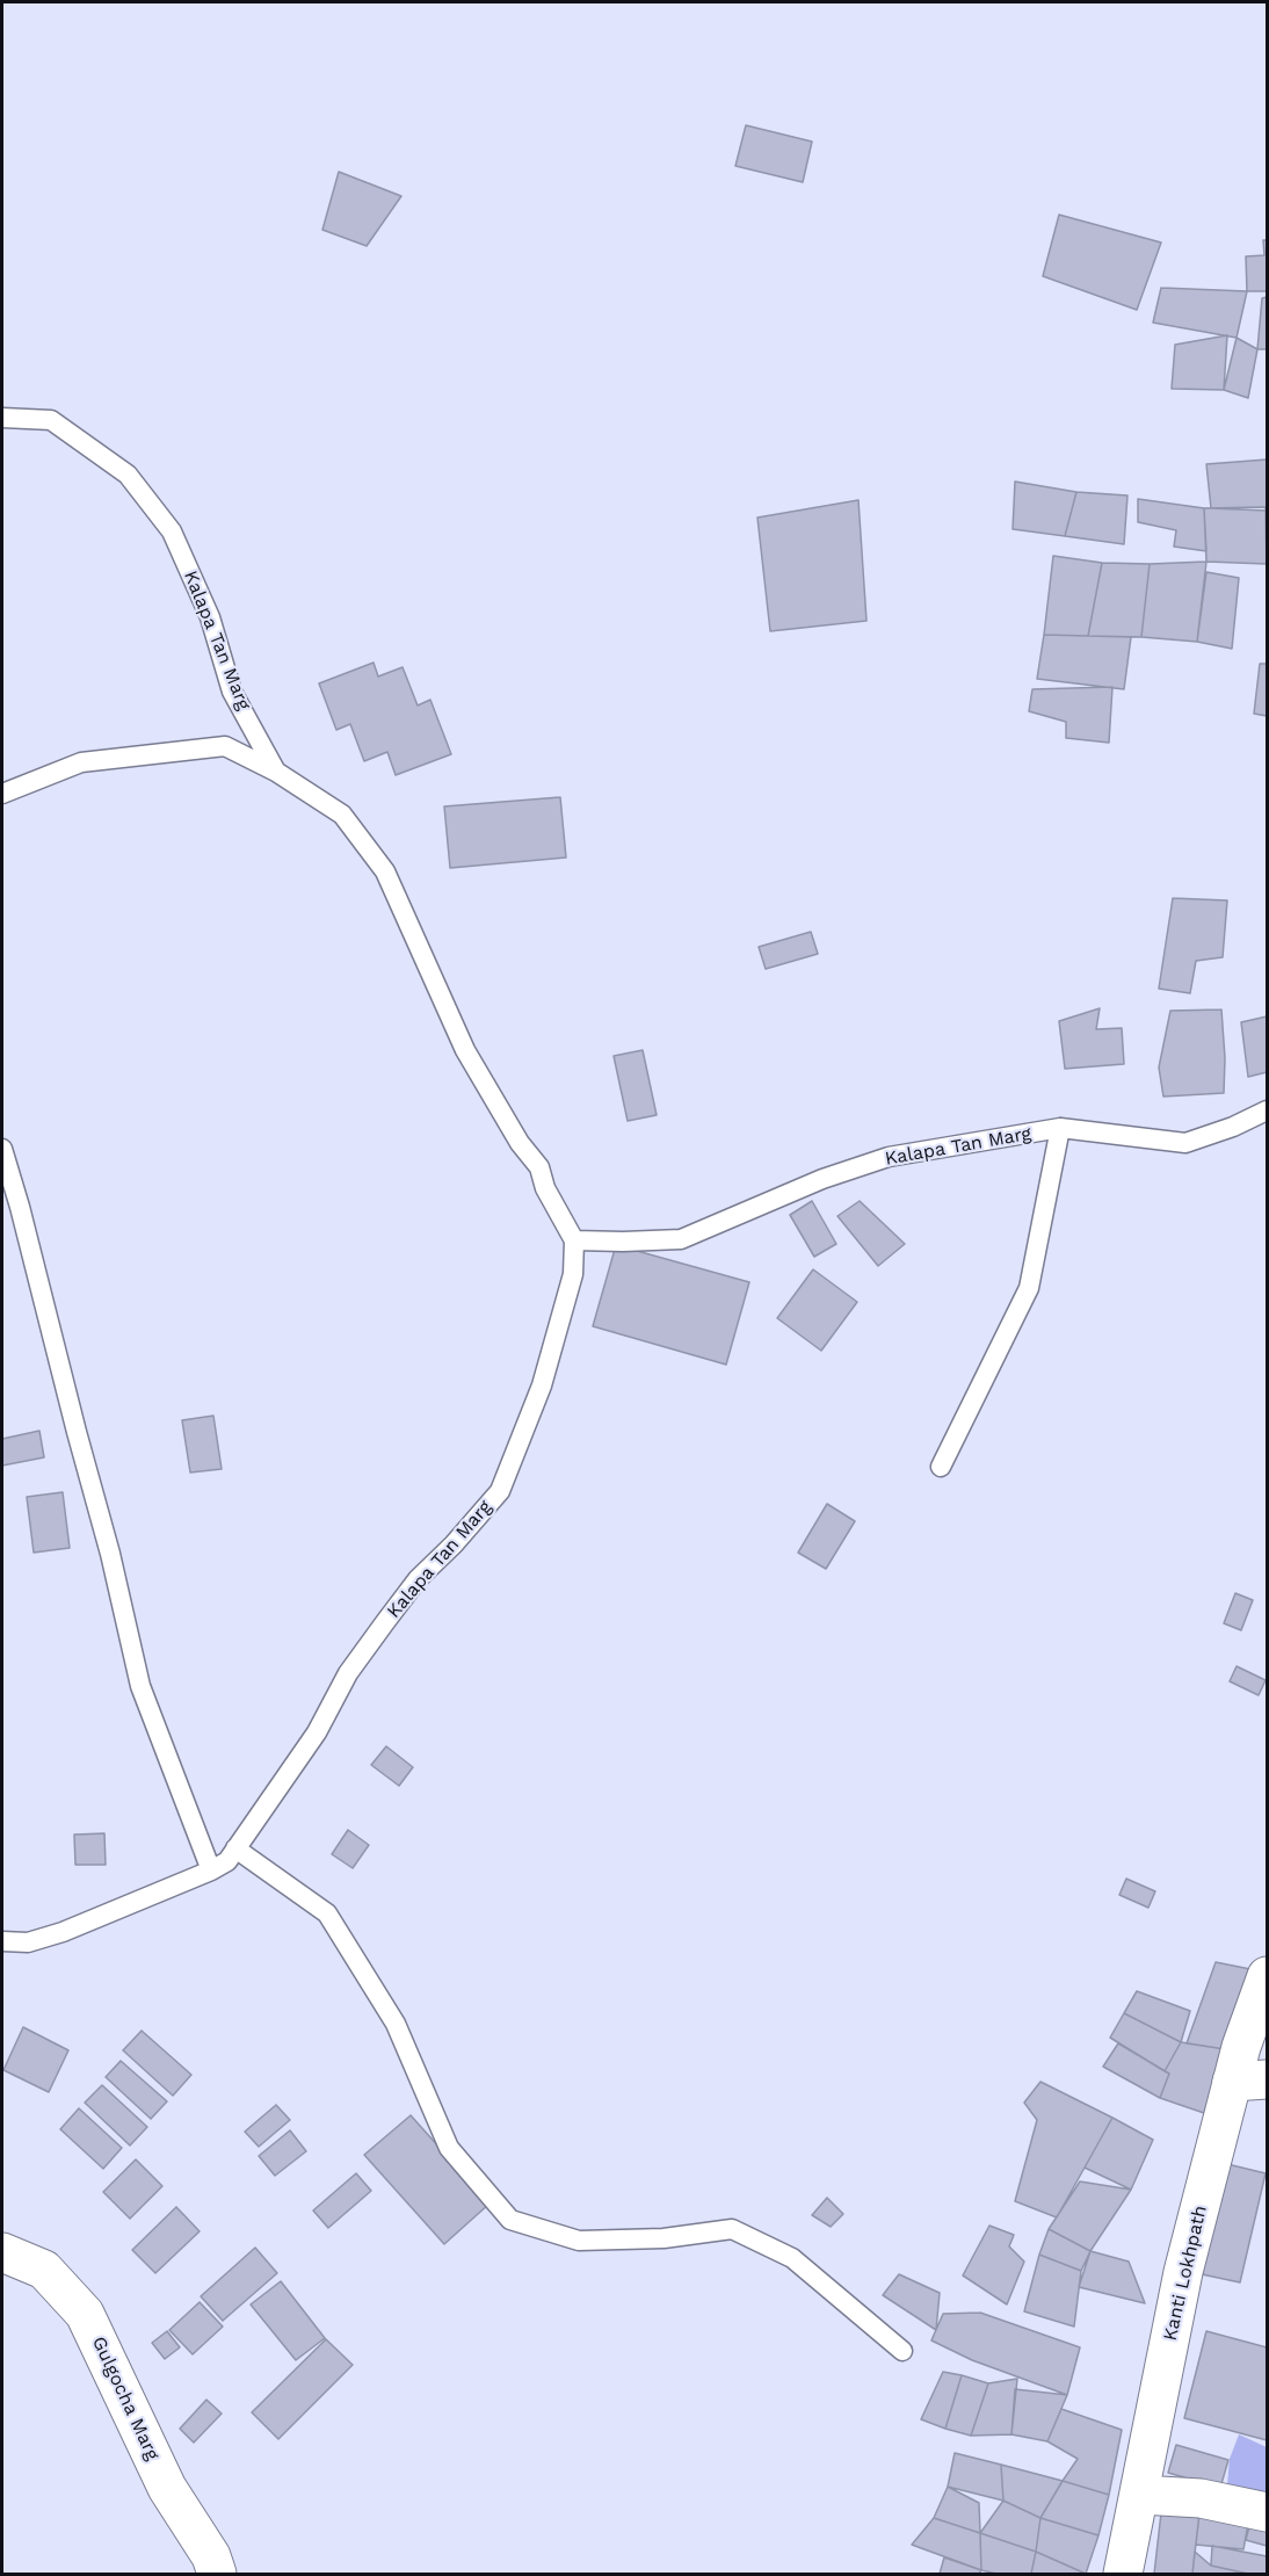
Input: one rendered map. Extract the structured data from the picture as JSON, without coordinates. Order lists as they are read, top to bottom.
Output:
{
  "streets": {
    "main road": ["Kanti Lokhpath", "Gulgocha Marg"],
    "lane": ["Kalapa Tan Marg"]
  }
}
